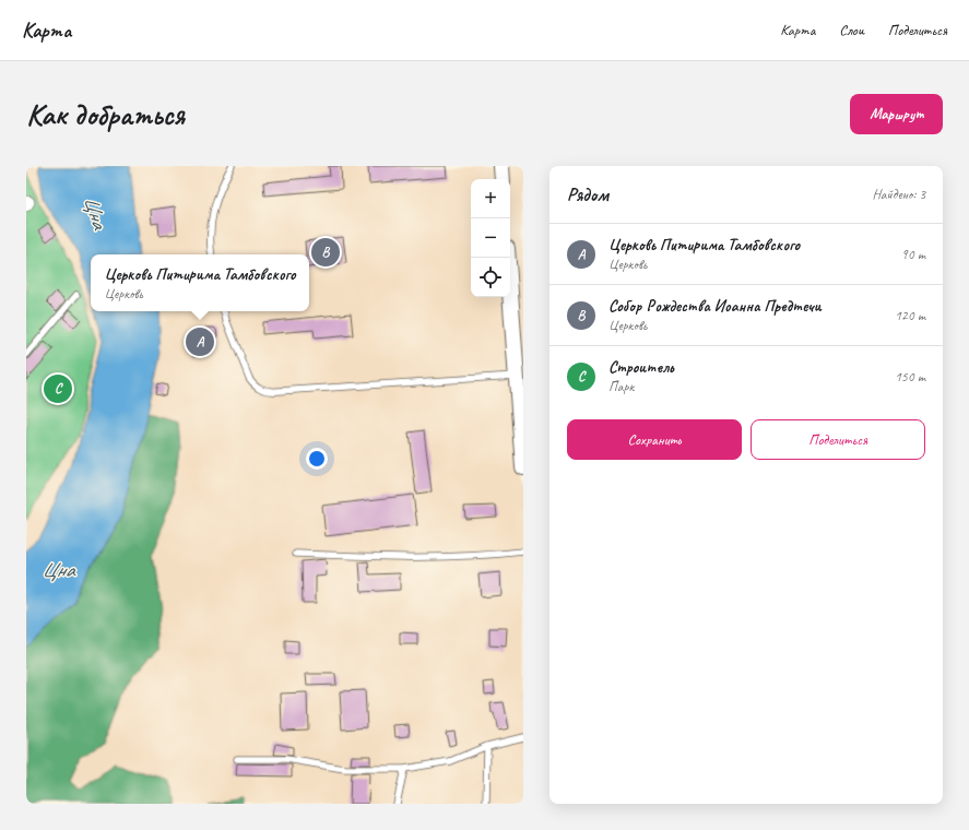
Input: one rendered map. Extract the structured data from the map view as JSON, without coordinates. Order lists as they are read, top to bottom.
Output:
{
  "water": ["Цна"],
  "page": {
    "header": "Карта",
    "nav": ["Карта", "Слои", "Поделиться"],
    "buttons": [
      "Маршрут",
      ["Сохранить", "Поделиться"]
    ],
    "title": "Как добраться",
    "heading": ["Рядом", "Найдено: 3"],
    "map_buttons": ["+", "−"],
    "list": [
      {
        "mark": "A",
        "name": "Церковь Питирима Тамбовского",
        "note": "Церковь",
        "value": "90 m"
      },
      {
        "mark": "B",
        "name": "Собор Рождества Иоанна Предтечи",
        "note": "Церковь",
        "value": "120 m"
      },
      {
        "mark": "C",
        "name": "Строитель",
        "note": "Парк",
        "value": "150 m"
      }
    ],
    "pins": ["B", "A", "C"],
    "popup": ["Церковь Питирима Тамбовского", "Церковь"]
  }
}
